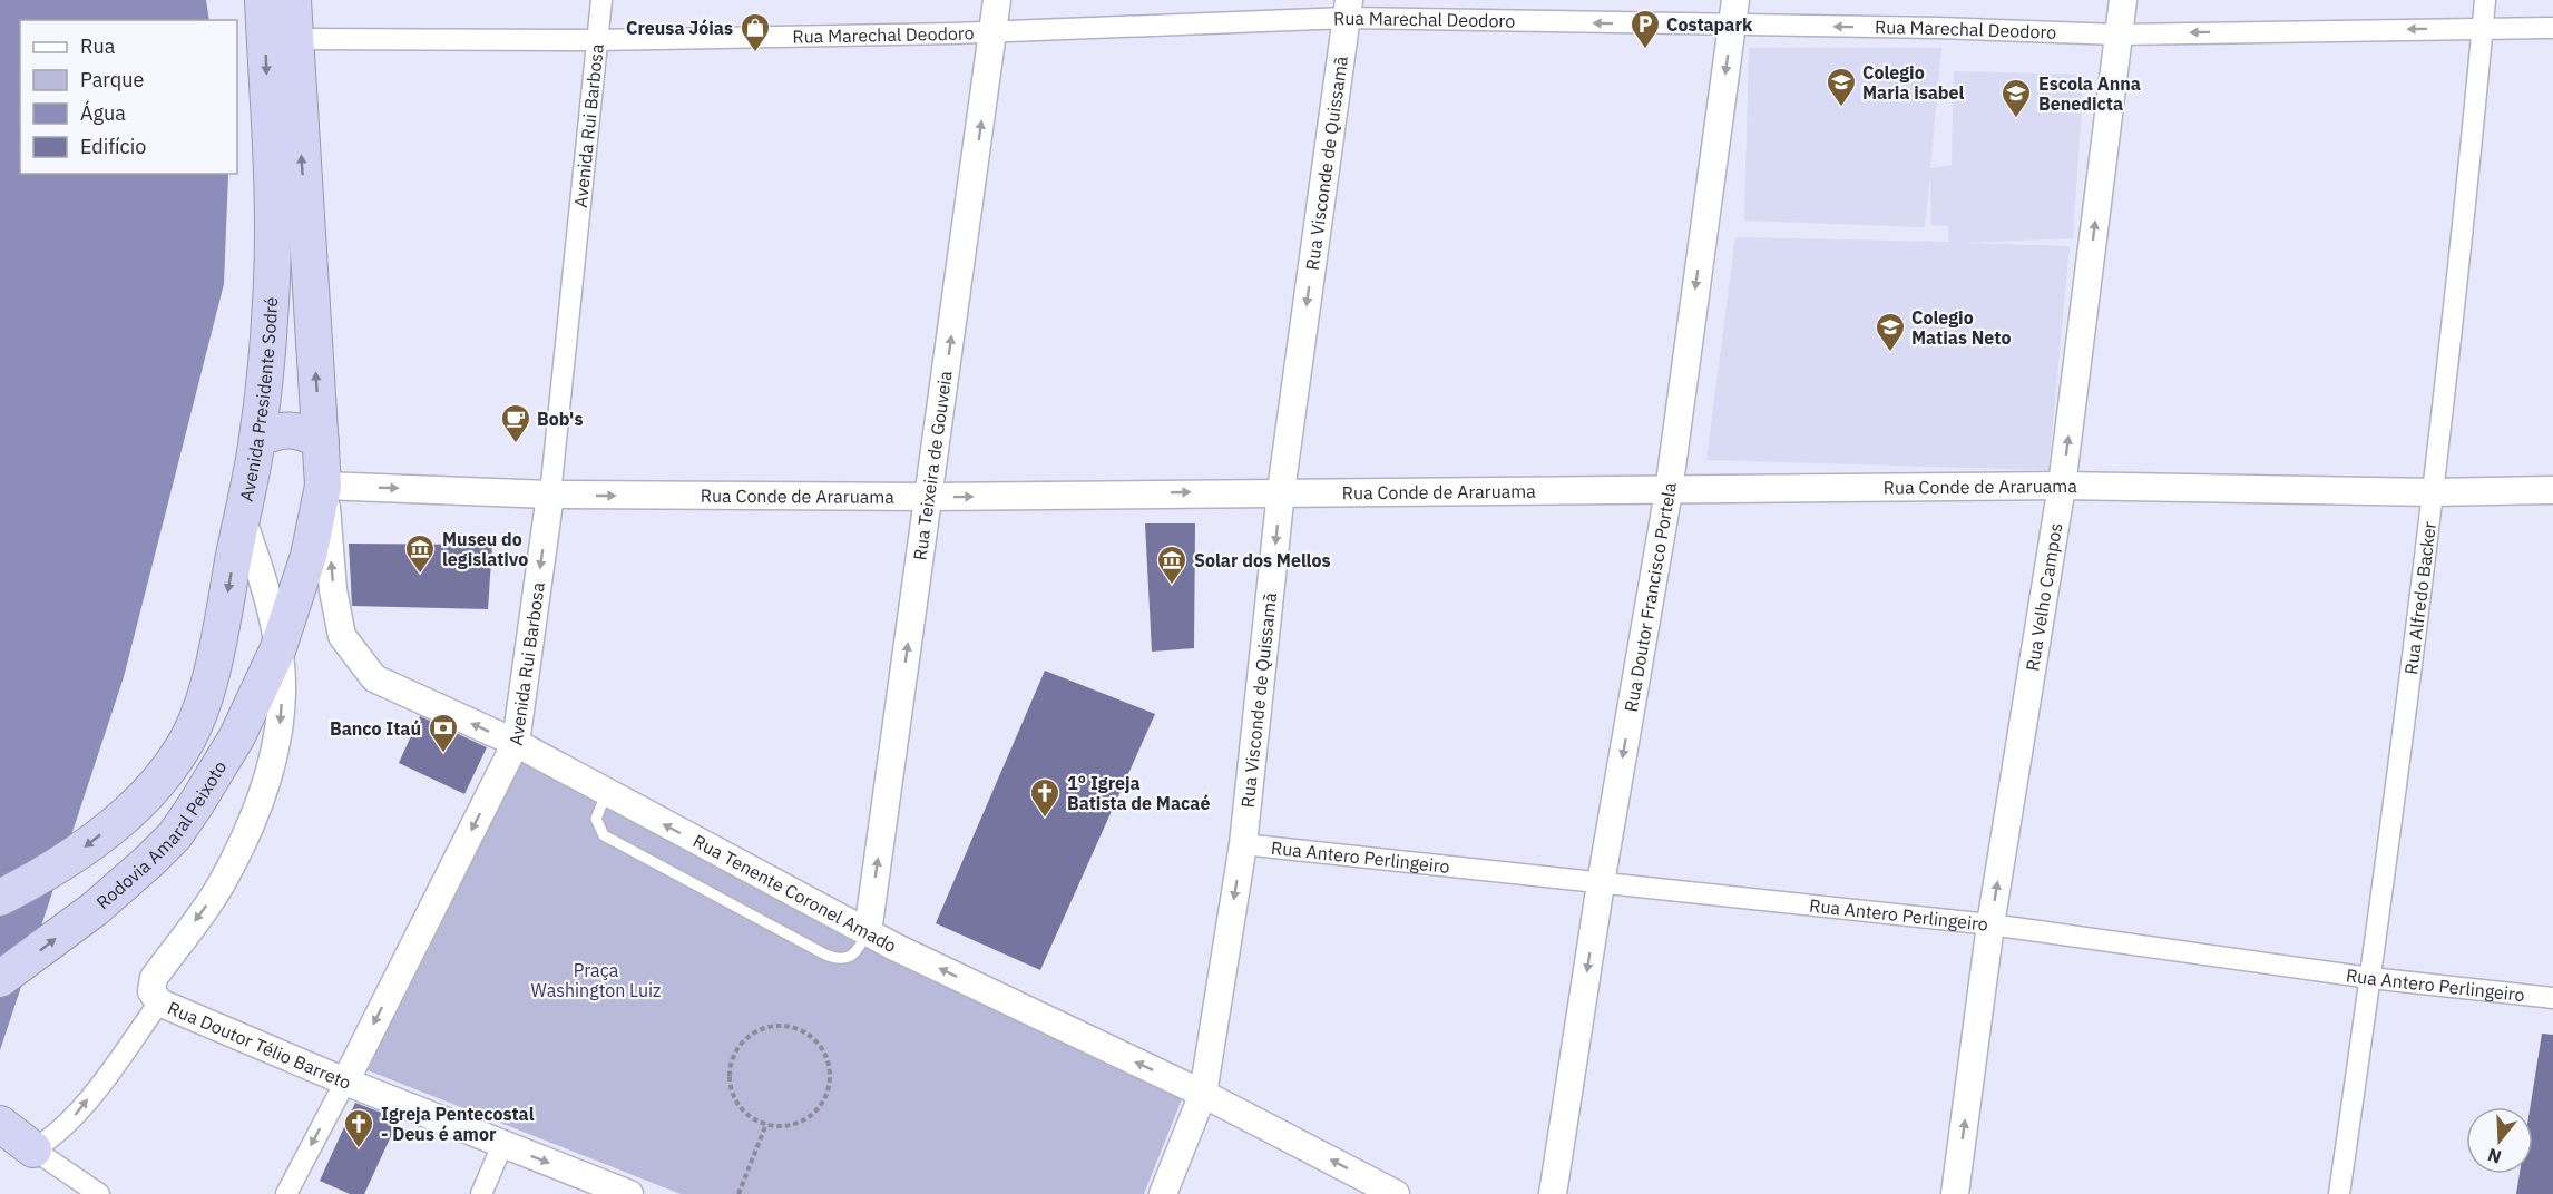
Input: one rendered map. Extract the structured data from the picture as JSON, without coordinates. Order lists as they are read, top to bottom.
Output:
{
  "streets": {
    "highway": ["Avenida Presidente Sodré", "Rodovia Amaral Peixoto"],
    "street": [
      "Rua Marechal Deodoro",
      "Avenida Rui Barbosa",
      "Rua Visconde de Quissamã",
      "Rua Teixeira de Gouveia",
      "Rua Conde de Araruama",
      "Rua Doutor Francisco Portela",
      "Rua Velho Campos",
      "Rua Alfredo Backer",
      "Rua Antero Perlingeiro",
      "Rua Tenente Coronel Amado",
      "Rua Doutor Télio Barreto"
    ]
  },
  "crossings": [
    ["Rua Marechal Deodoro", "Avenida Rui Barbosa"],
    ["Rua Marechal Deodoro", "Rua Visconde de Quissamã"],
    ["Rua Marechal Deodoro", "Rua Teixeira de Gouveia"],
    ["Rua Marechal Deodoro", "Rua Doutor Francisco Portela"],
    ["Rua Marechal Deodoro", "Rua Velho Campos"],
    ["Rua Marechal Deodoro", "Rua Alfredo Backer"],
    ["Avenida Rui Barbosa", "Rua Conde de Araruama"],
    ["Avenida Rui Barbosa", "Rua Tenente Coronel Amado"],
    ["Avenida Rui Barbosa", "Rua Doutor Télio Barreto"],
    ["Rua Visconde de Quissamã", "Rua Conde de Araruama"],
    ["Rua Visconde de Quissamã", "Rua Antero Perlingeiro"],
    ["Rua Visconde de Quissamã", "Rua Tenente Coronel Amado"],
    ["Avenida Presidente Sodré", "Rua Doutor Télio Barreto"],
    ["Rua Teixeira de Gouveia", "Rua Conde de Araruama"],
    ["Rua Teixeira de Gouveia", "Rua Tenente Coronel Amado"],
    ["Rua Conde de Araruama", "Rua Doutor Francisco Portela"],
    ["Rua Conde de Araruama", "Rua Velho Campos"],
    ["Rua Conde de Araruama", "Rua Alfredo Backer"],
    ["Rua Conde de Araruama", "Rua Tenente Coronel Amado"],
    ["Rua Doutor Francisco Portela", "Rua Antero Perlingeiro"],
    ["Rua Velho Campos", "Rua Antero Perlingeiro"],
    ["Rua Alfredo Backer", "Rua Antero Perlingeiro"],
    ["Rodovia Amaral Peixoto", "Rua Doutor Télio Barreto"]
  ],
  "one_way": [
    "Rua Marechal Deodoro",
    "Avenida Rui Barbosa",
    "Rua Visconde de Quissamã",
    "Rua Teixeira de Gouveia",
    "Rua Conde de Araruama",
    "Rua Doutor Francisco Portela",
    "Rua Velho Campos",
    "Rodovia Amaral Peixoto",
    "Rua Tenente Coronel Amado"
  ],
  "parks": ["Praça Washington Luiz"],
  "places": {
    "parking": ["Costapark"],
    "shop": ["Creusa Jóias"],
    "school or university": ["Colegio Maria isabel", "Escola Anna Benedicta", "Colegio Matias Neto"],
    "cafe": ["Bob's"],
    "museum": ["Museu do legislativo", "Solar dos Mellos"],
    "bank": ["Banco Itaú"],
    "church": ["1° Igreja Batista de Macaé", "Igreja Pentecostal - Deus é amor"]
  },
  "legend": [
    "Rua",
    "Parque",
    "Água",
    "Edifício"
  ],
  "north": "bottom"
}
